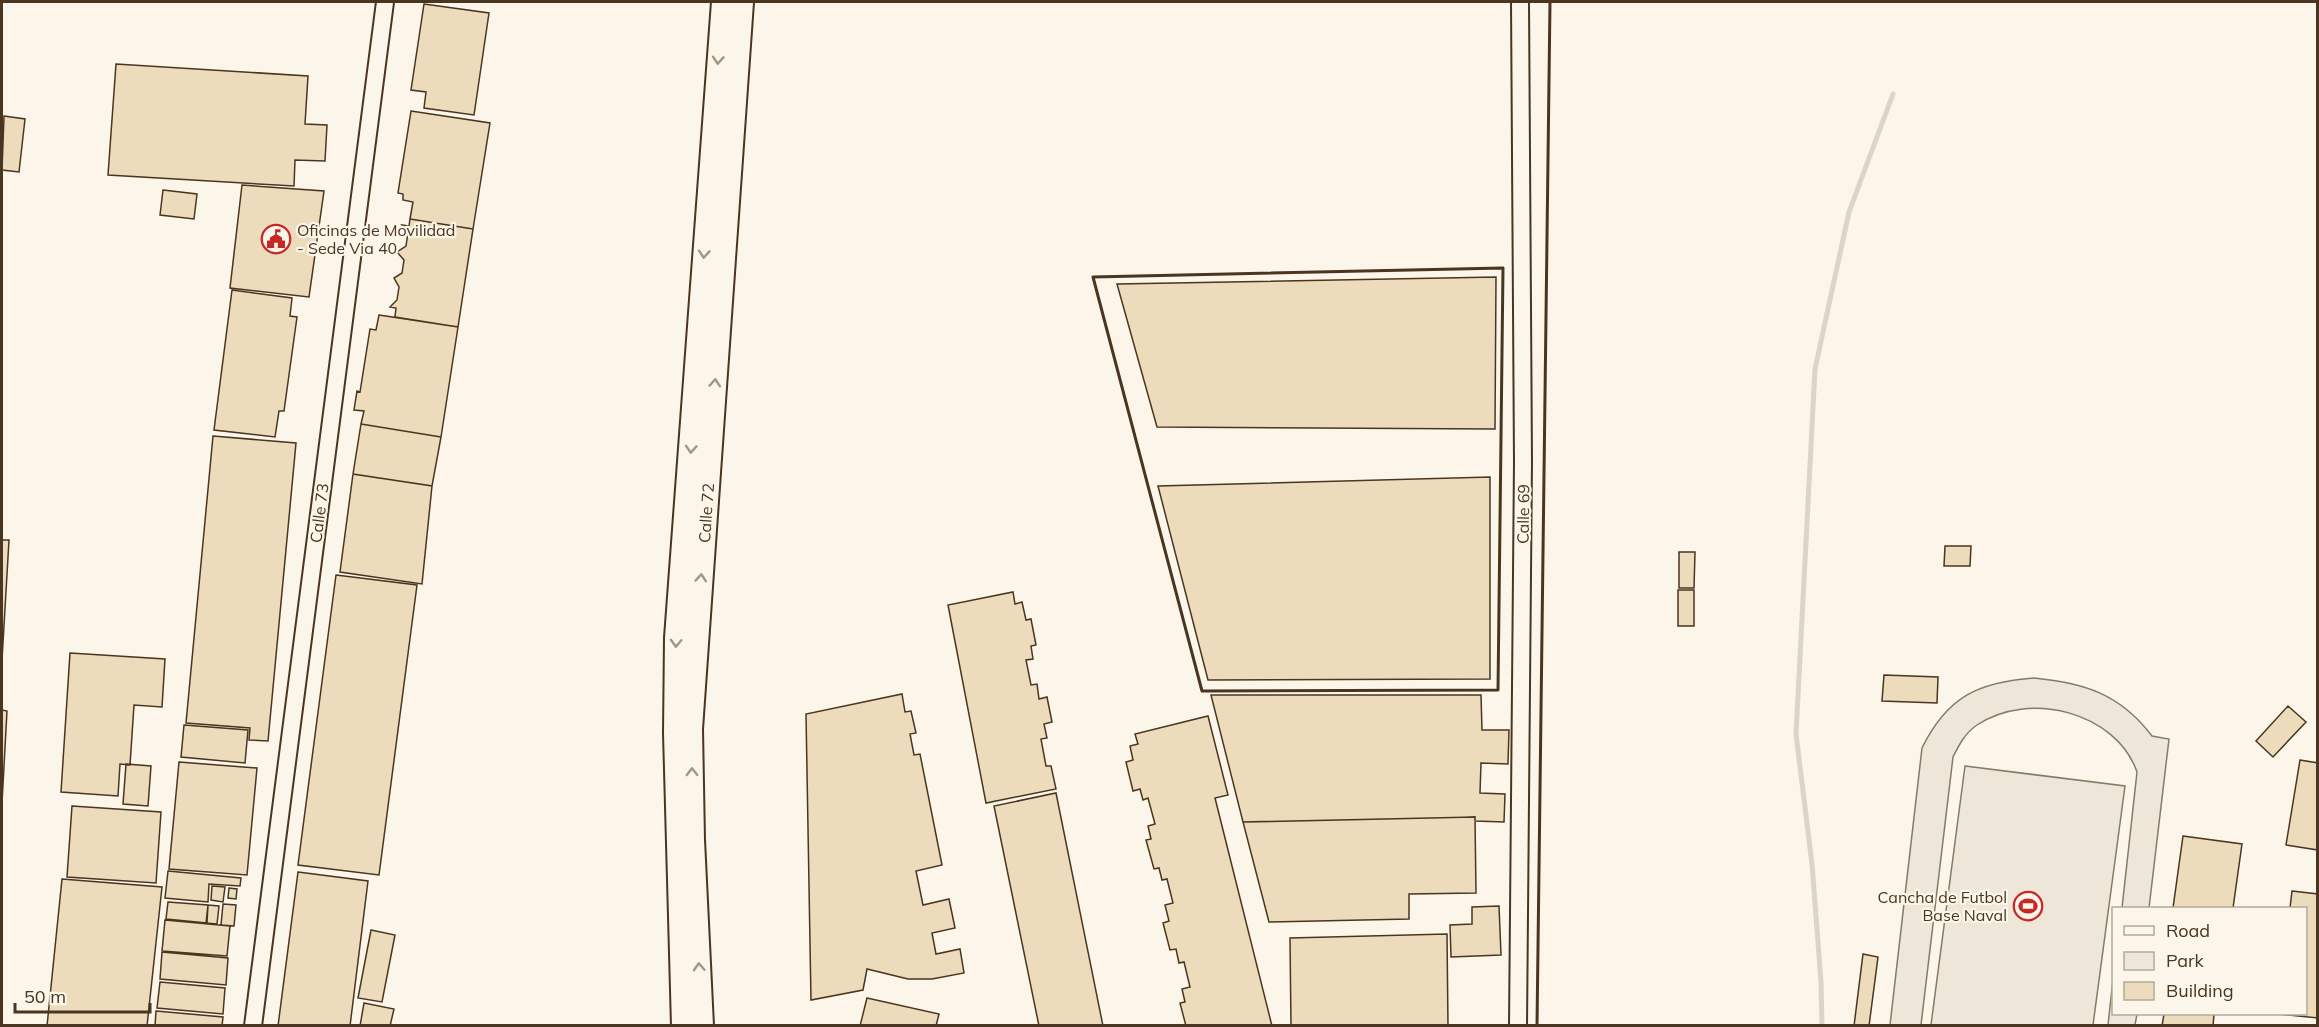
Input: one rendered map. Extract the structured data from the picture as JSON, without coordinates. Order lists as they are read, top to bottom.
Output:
{
  "streets": {
    "main road": ["Calle 72"],
    "street": ["Calle 73", "Calle 69"]
  },
  "places": {
    "public building": ["Oficinas de Movilidad - Sede Via 40"],
    "sports": ["Cancha de Futbol Base Naval"]
  },
  "legend": ["Road", "Park", "Building"],
  "scale_bar": "50 m"
}
